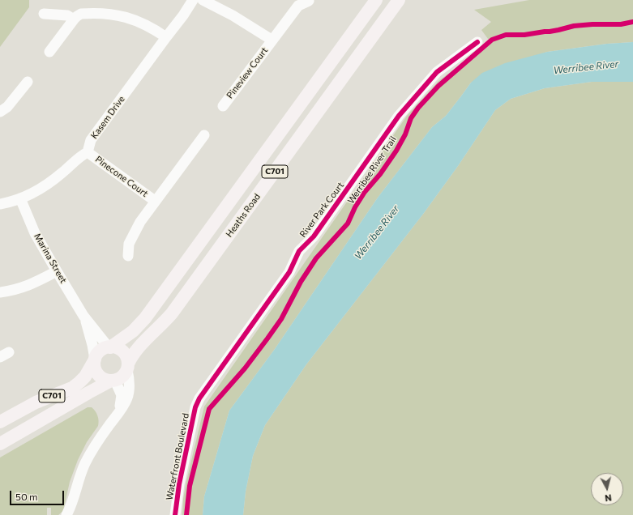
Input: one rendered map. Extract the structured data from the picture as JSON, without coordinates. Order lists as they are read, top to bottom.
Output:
{
  "streets": {
    "main road": ["C701", "Heaths Road"],
    "street": [
      "Pineview Court",
      "Kasem Drive",
      "Pinecone Court",
      "River Park Court",
      "Marina Street",
      "Waterfront Boulevard"
    ],
    "cycle path": ["Werribee River Trail"]
  },
  "crossings": [
    ["Kasem Drive", "Pinecone Court"],
    ["C701", "Heaths Road"],
    ["C701", "Marina Street"],
    ["River Park Court", "Waterfront Boulevard"],
    ["Heaths Road", "Marina Street"]
  ],
  "water": ["Werribee River"],
  "scale_bar": "50 m",
  "north": "bottom"
}
